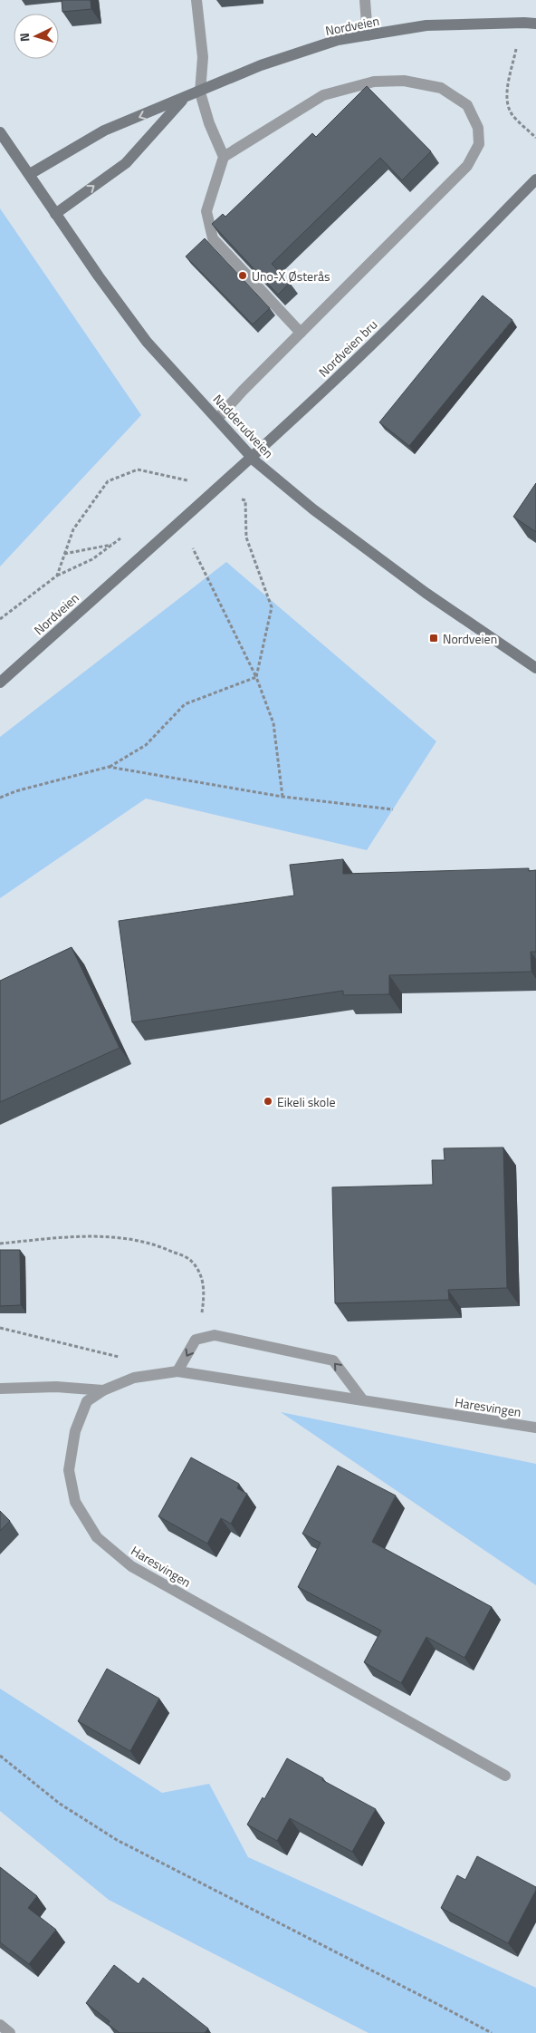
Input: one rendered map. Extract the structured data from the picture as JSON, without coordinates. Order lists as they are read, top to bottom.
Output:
{
  "streets": {
    "main road": ["Nordveien", "Nordveien bru", "Nadderudveien"],
    "street": ["Haresvingen"]
  },
  "crossings": [
    ["Nordveien", "Nordveien bru"],
    ["Nordveien", "Nadderudveien"]
  ],
  "places": {
    "other": ["Uno-X Østerås", "Eikeli skole"],
    "transit": ["Nordveien"]
  },
  "north": "left"
}
